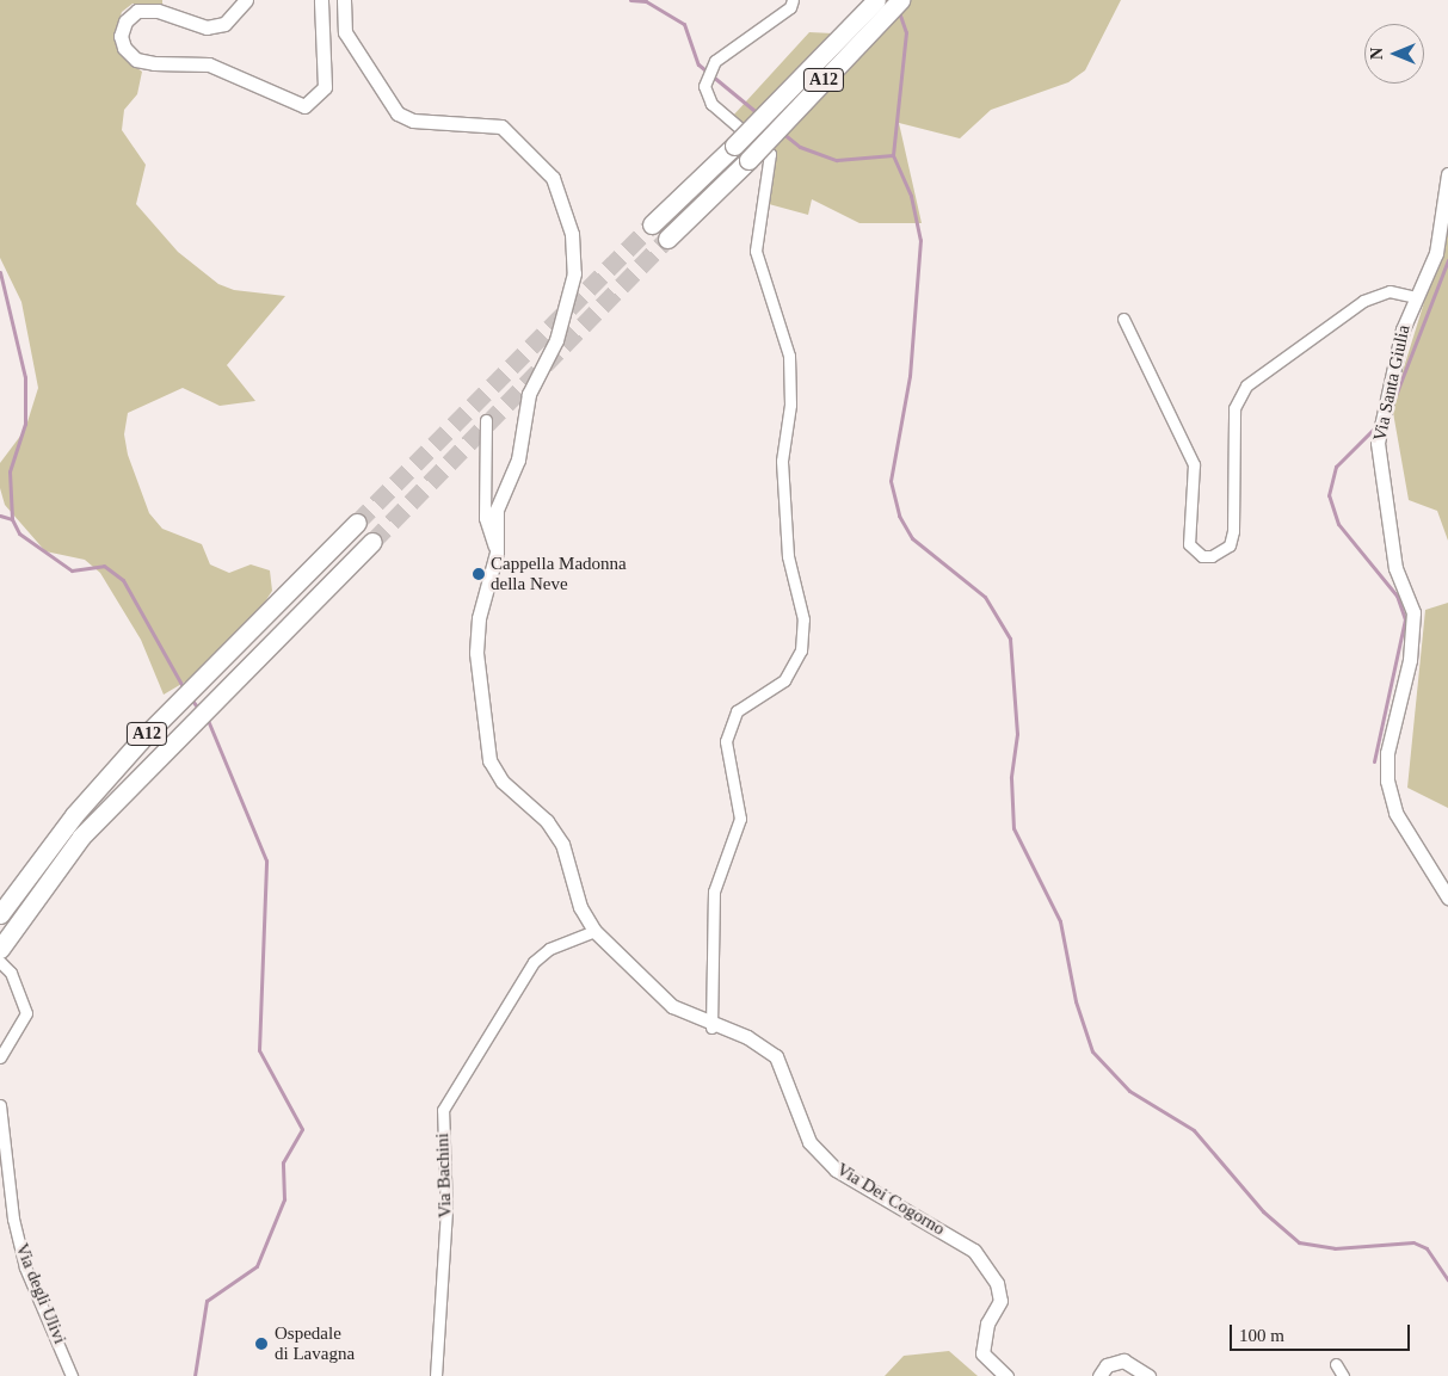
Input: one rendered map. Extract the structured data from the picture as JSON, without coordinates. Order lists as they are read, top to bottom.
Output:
{
  "streets": {
    "highway": ["A12"],
    "street": [
      "Via Santa Giulia",
      "Via Bachini",
      "Via Dei Cogorno",
      "Via degli Ulivi"
    ]
  },
  "crossings": [
    ["Via Bachini", "Via Dei Cogorno"]
  ],
  "places": ["Cappella Madonna della Neve", "Ospedale di Lavagna"],
  "scale_bar": "100 m",
  "north": "left"
}
